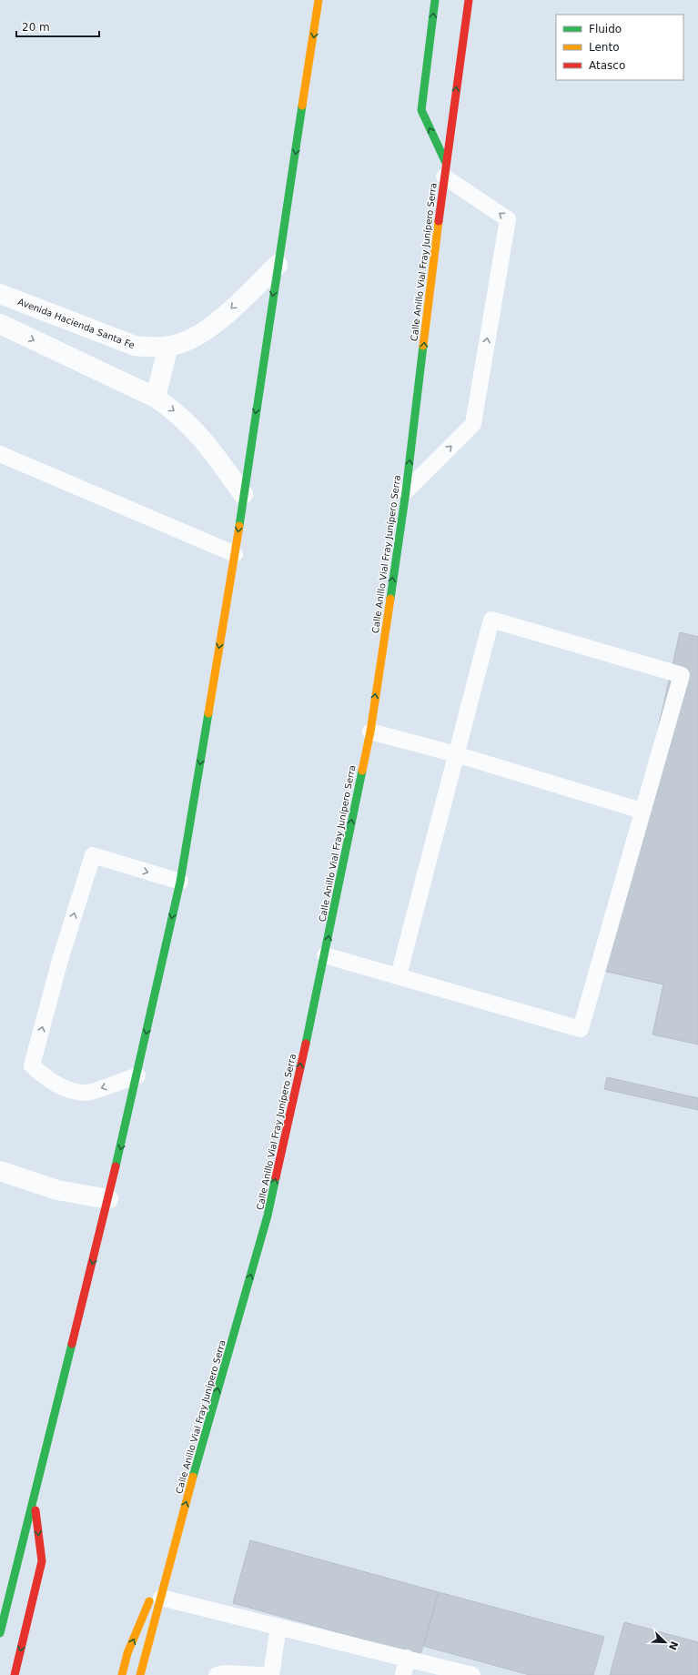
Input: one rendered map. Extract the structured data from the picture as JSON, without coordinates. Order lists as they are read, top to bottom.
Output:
{
  "streets": {
    "highway": ["Calle Anillo Vial Fray Junípero Serra"],
    "street": ["Avenida Hacienda Santa Fe"]
  },
  "one_way": ["Calle Anillo Vial Fray Junípero Serra", "Avenida Hacienda Santa Fe"],
  "legend": ["Fluido", "Lento", "Atasco"],
  "scale_bar": "20 m",
  "north": "bottom right"
}
